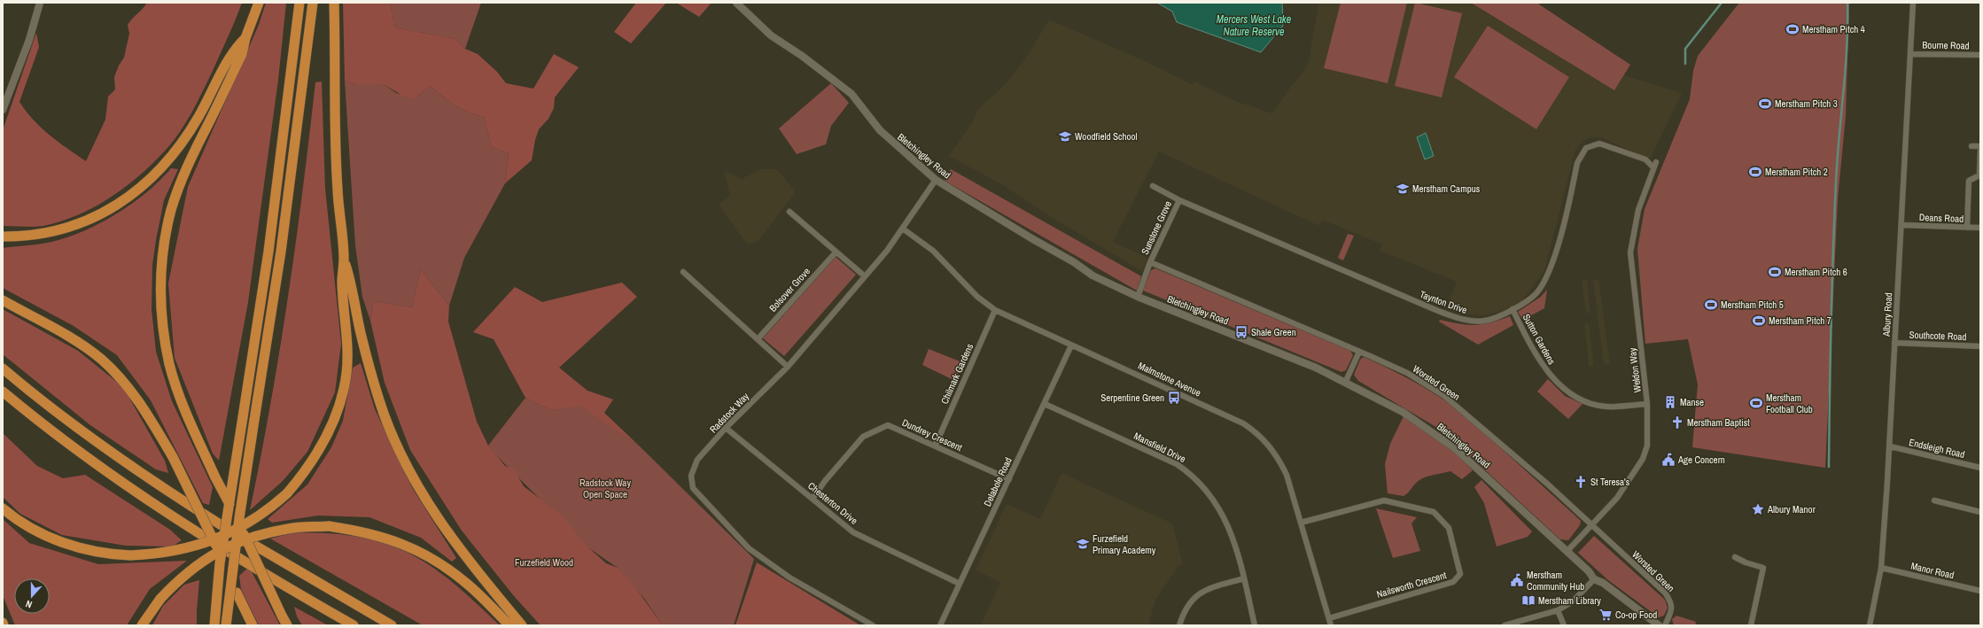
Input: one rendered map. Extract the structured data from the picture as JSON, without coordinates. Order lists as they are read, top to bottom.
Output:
{
  "streets": {
    "street": [
      "Bourne Road",
      "Bletchingley Road",
      "Deans Road",
      "Sunstone Grove",
      "Bolsover Grove",
      "Taynton Drive",
      "Albury Road",
      "Southcote Road",
      "Sutton Gardens",
      "Weldon Way",
      "Chilmark Gardens",
      "Malmstone Avenue",
      "Worsted Green",
      "Radstock Way",
      "Dundrey Crescent",
      "Mansfield Drive",
      "Endsleigh Road",
      "Delabole Road",
      "Chesterton Drive",
      "Manor Road",
      "Nailsworth Crescent"
    ]
  },
  "crossings": [
    ["Bourne Road", "Albury Road"],
    ["Bletchingley Road", "Weldon Way"],
    ["Bletchingley Road", "Radstock Way"],
    ["Deans Road", "Albury Road"],
    ["Sunstone Grove", "Taynton Drive"],
    ["Sunstone Grove", "Worsted Green"],
    ["Taynton Drive", "Sutton Gardens"],
    ["Taynton Drive", "Weldon Way"],
    ["Albury Road", "Southcote Road"],
    ["Albury Road", "Endsleigh Road"],
    ["Albury Road", "Manor Road"],
    ["Sutton Gardens", "Weldon Way"],
    ["Weldon Way", "Worsted Green"],
    ["Chilmark Gardens", "Malmstone Avenue"],
    ["Chilmark Gardens", "Dundrey Crescent"],
    ["Malmstone Avenue", "Radstock Way"],
    ["Malmstone Avenue", "Delabole Road"],
    ["Malmstone Avenue", "Nailsworth Crescent"],
    ["Radstock Way", "Chesterton Drive"],
    ["Dundrey Crescent", "Delabole Road"],
    ["Dundrey Crescent", "Chesterton Drive"],
    ["Mansfield Drive", "Delabole Road"],
    ["Delabole Road", "Chesterton Drive"]
  ],
  "water": ["Mercers West Lake Nature Reserve"],
  "parks": ["Radstock Way Open Space", "Furzefield Wood"],
  "places": {
    "sports": [
      "Merstham Pitch 4",
      "Merstham Pitch 3",
      "Merstham Pitch 2",
      "Merstham Pitch 6",
      "Merstham Pitch 5",
      "Merstham Pitch 7",
      "Merstham Football Club"
    ],
    "school or university": ["Woodfield School", "Merstham Campus", "Furzefield Primary Academy"],
    "bus stop": ["Shale Green", "Serpentine Green"],
    "building": ["Manse"],
    "church": ["Merstham Baptist", "St Teresa's"],
    "public building": ["Age Concern", "Merstham Community Hub"],
    "place": ["Albury Manor"],
    "library": ["Merstham Library"],
    "supermarket": ["Co-op Food"]
  },
  "north": "bottom"
}
